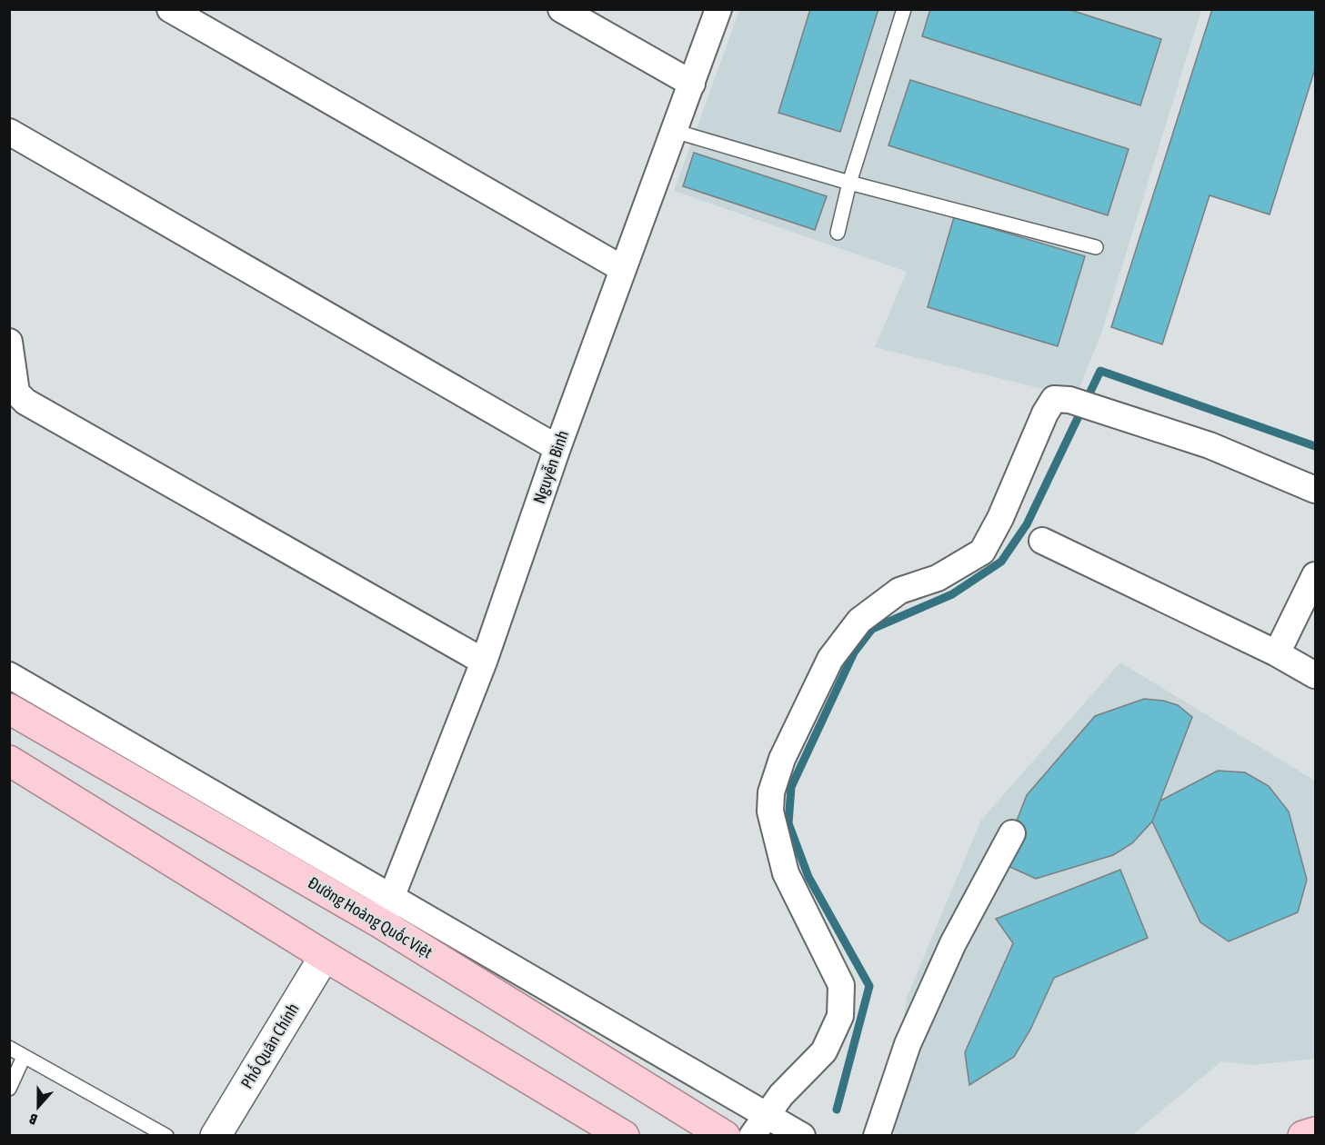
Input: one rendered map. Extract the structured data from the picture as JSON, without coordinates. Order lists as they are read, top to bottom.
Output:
{
  "streets": {
    "highway": ["Đường Hoàng Quốc Việt"],
    "street": ["Nguyễn Bình", "Phố Quân Chính"]
  },
  "crossings": [
    ["Nguyễn Bình", "Đường Hoàng Quốc Việt"]
  ],
  "north": "bottom"
}
